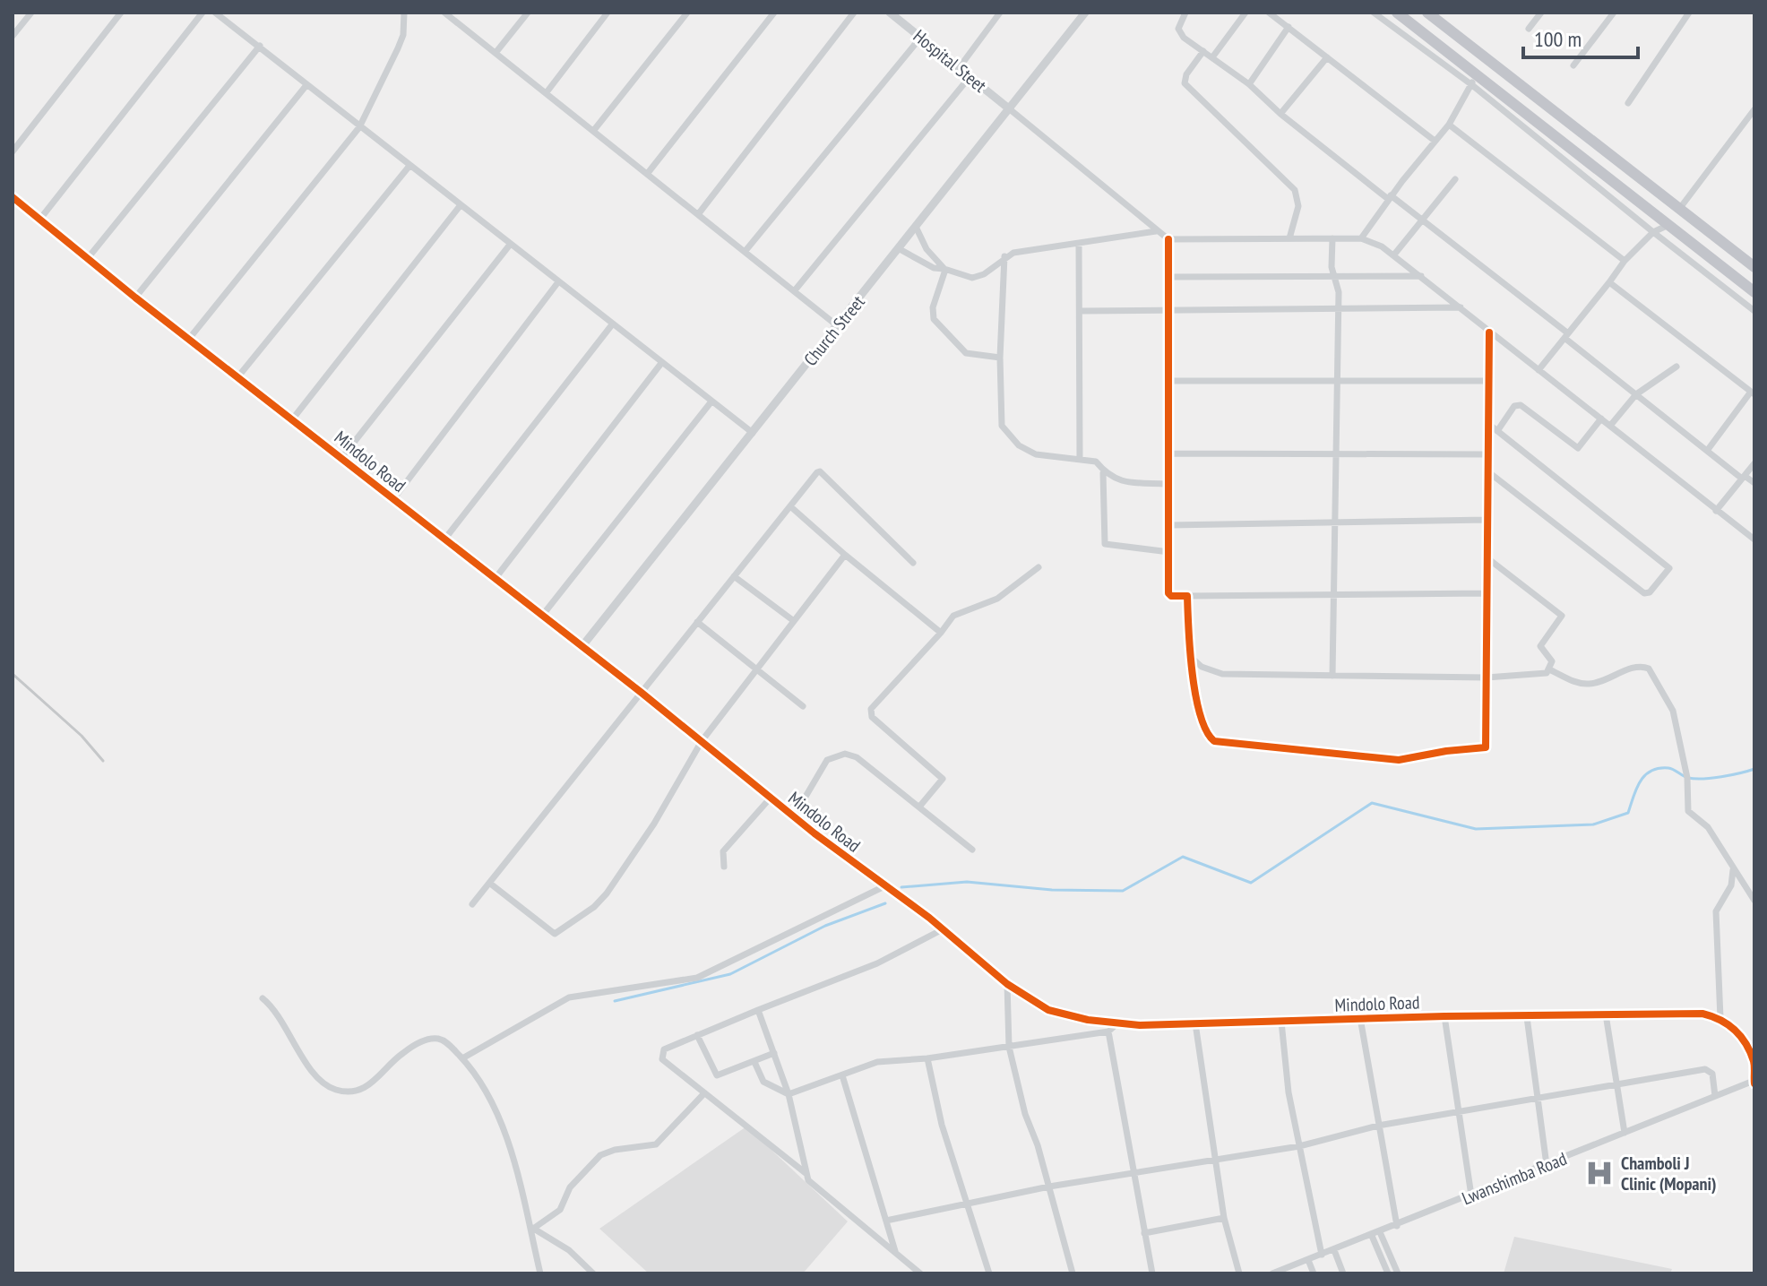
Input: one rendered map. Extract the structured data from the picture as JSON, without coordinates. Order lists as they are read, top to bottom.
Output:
{
  "streets": {
    "street": [
      "Hospital Steet",
      "Church Street",
      "Mindolo Road",
      "Lwanshimba Road"
    ]
  },
  "crossings": [
    ["Hospital Steet", "Church Street"],
    ["Church Street", "Mindolo Road"]
  ],
  "places": {
    "hospital": ["Chamboli J Clinic (Mopani)"]
  },
  "scale_bar": "100 m"
}
